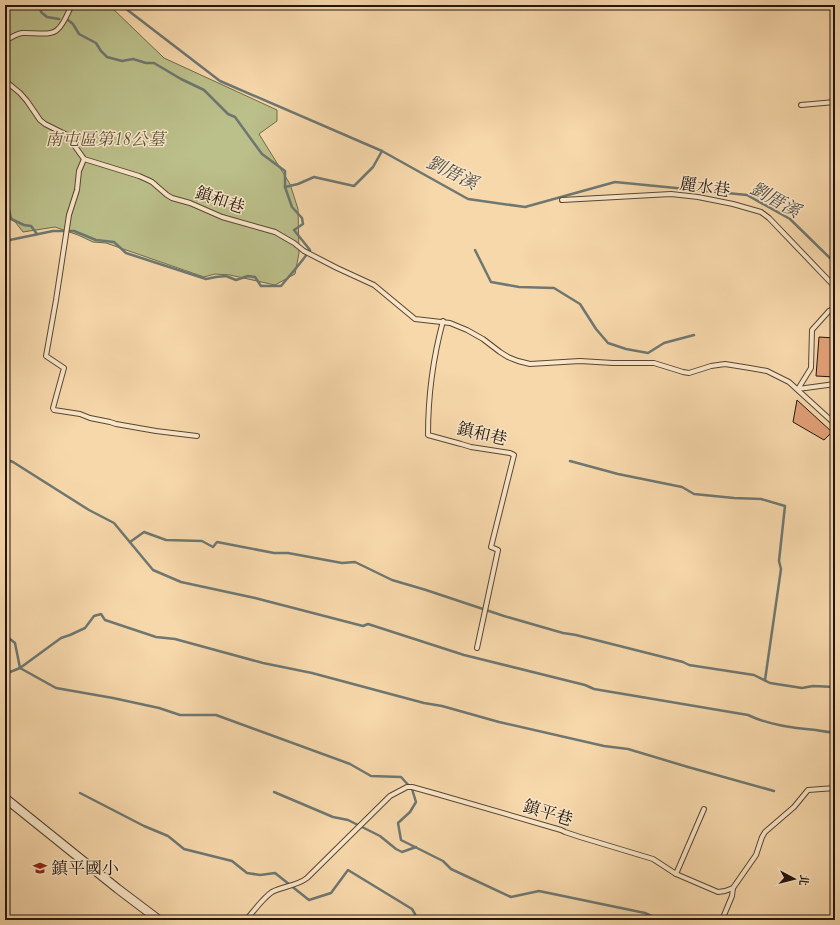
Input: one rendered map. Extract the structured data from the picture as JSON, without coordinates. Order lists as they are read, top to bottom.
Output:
{
  "streets": {
    "lane": ["麗水巷", "鎮和巷", "鎮平巷"]
  },
  "water": ["劉厝溪"],
  "parks": ["南屯區第18公墓"],
  "places": {
    "school or university": ["鎮平國小"]
  },
  "north": "right"
}
